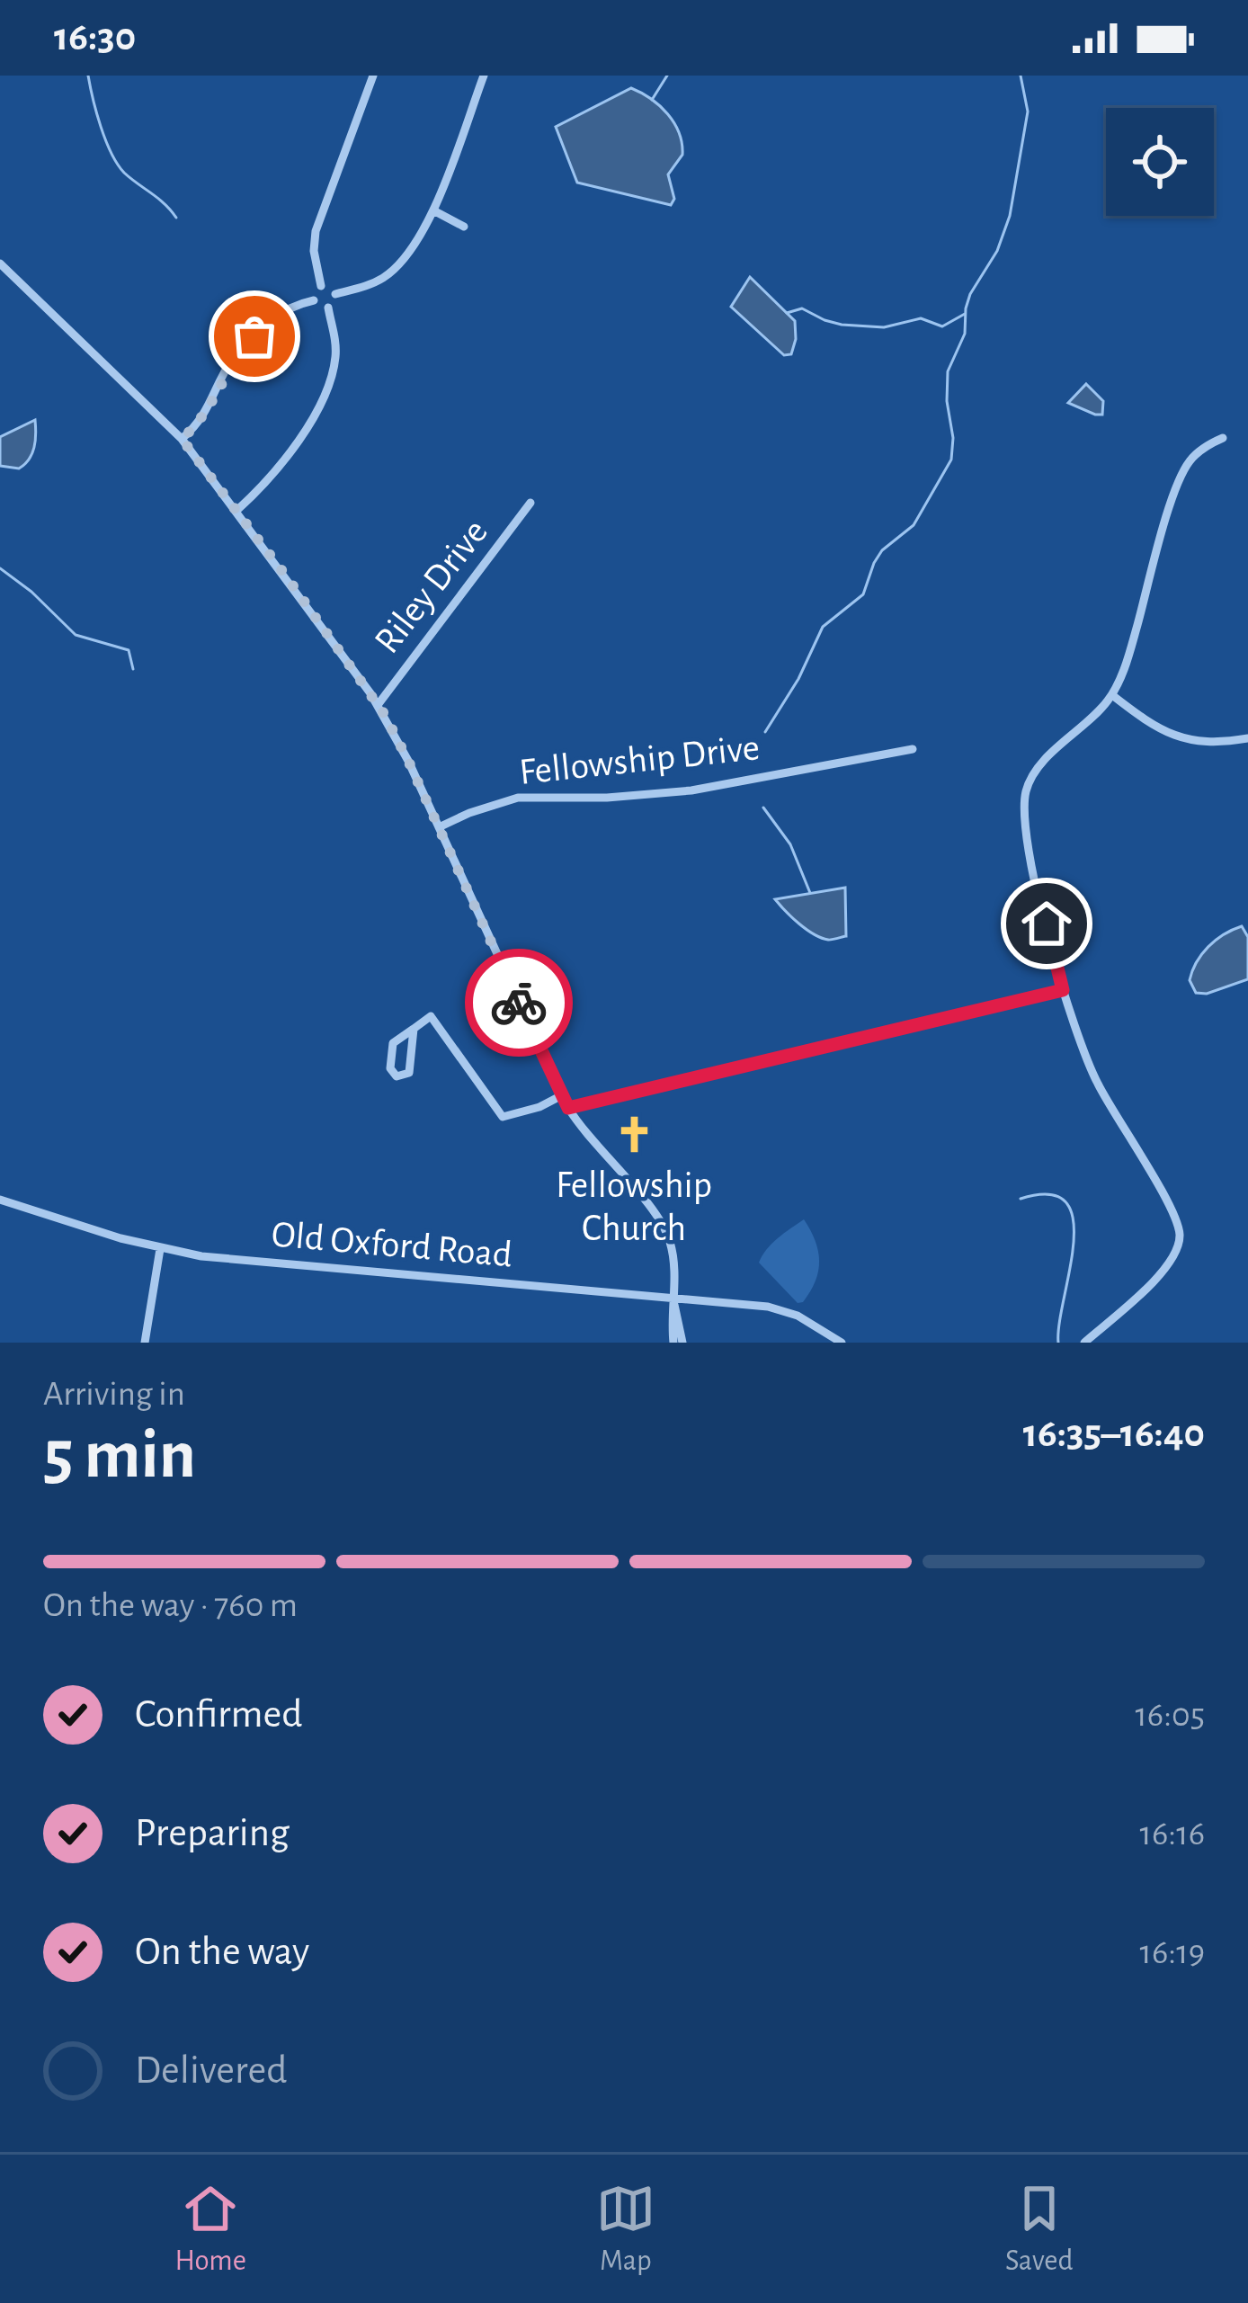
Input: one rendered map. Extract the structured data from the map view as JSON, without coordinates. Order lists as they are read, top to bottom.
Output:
{
  "streets": {
    "street": ["Riley Drive", "Fellowship Drive", "Old Oxford Road"]
  },
  "places": {
    "church": ["Fellowship Church"]
  },
  "page": {
    "status": "16:30",
    "heading": ["5 min", "Arriving in", "16:35–16:40"],
    "bar": "On the way · 760 m",
    "list": [
      ["Confirmed", "16:05"],
      ["Preparing", "16:16"],
      ["On the way", "16:19"],
      "Delivered"
    ],
    "tabs": ["Home", "Map", "Saved"]
  }
}
